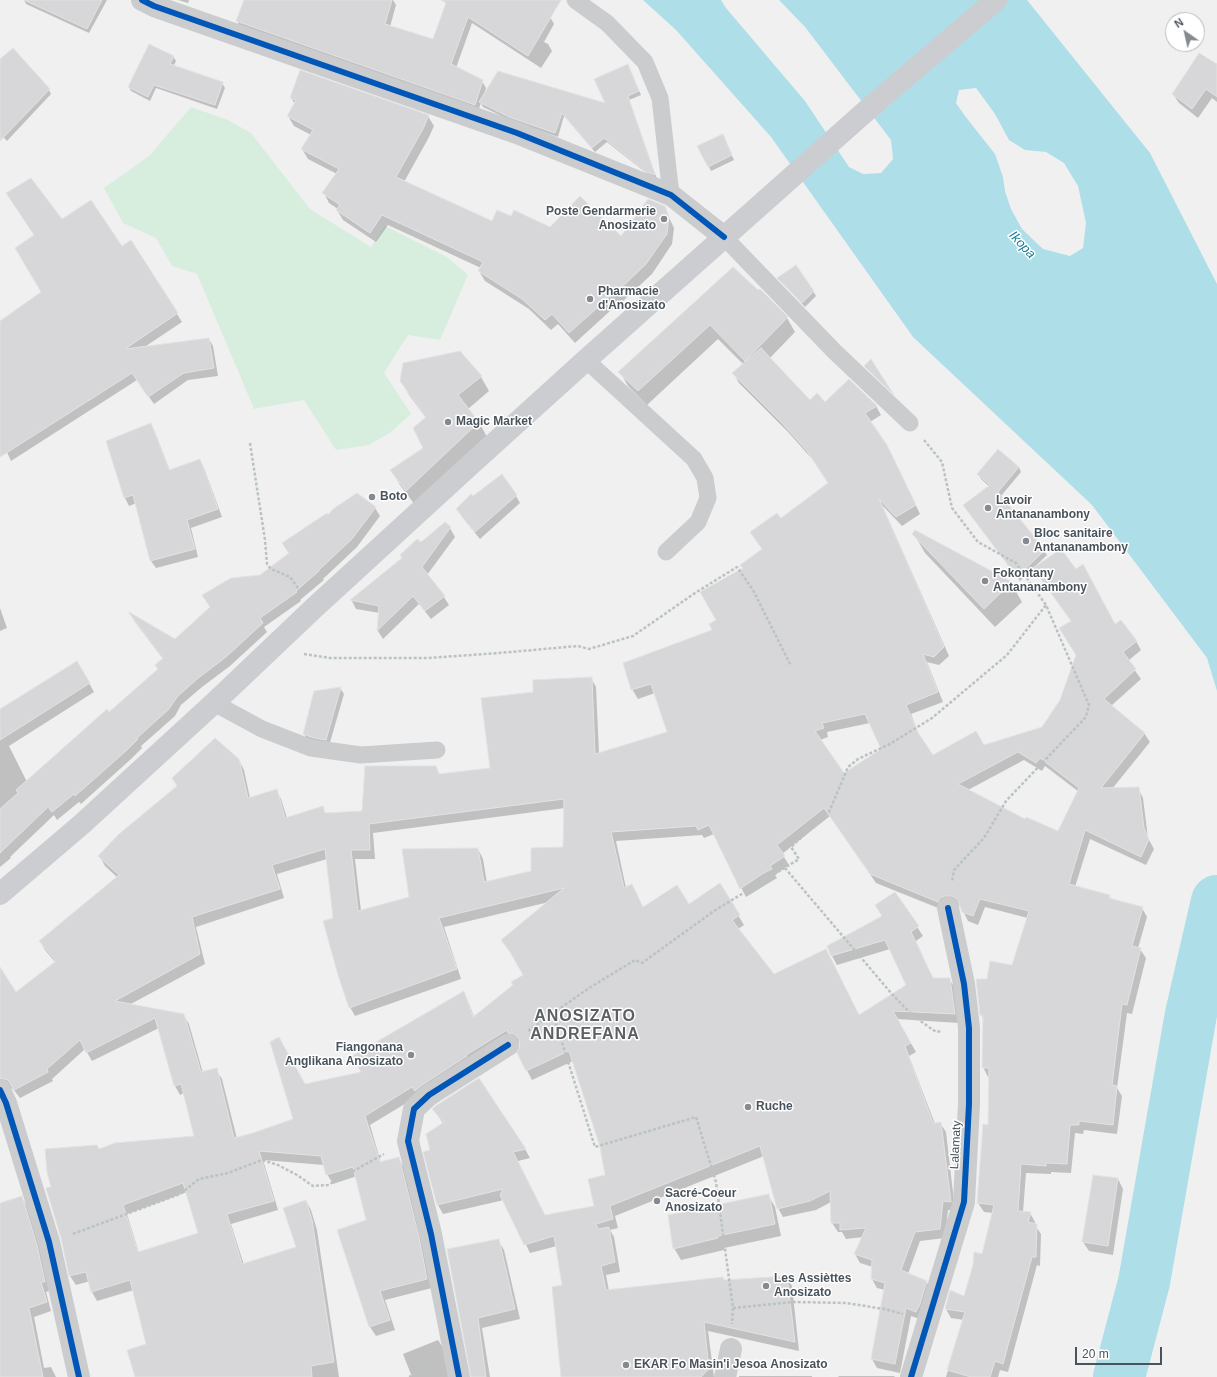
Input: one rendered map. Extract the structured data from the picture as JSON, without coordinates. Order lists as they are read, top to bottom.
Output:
{
  "streets": {
    "street": ["Lalamaty"]
  },
  "districts": ["ANOSIZATO ANDREFANA"],
  "water": ["Ikopa"],
  "places": [
    "Poste Gendarmerie Anosizato",
    "Pharmacie d'Anosizato",
    "Magic Market",
    "Boto",
    "Lavoir Antananambony",
    "Bloc sanitaire Antananambony",
    "Fokontany Antananambony",
    "Fiangonana Anglikana Anosizato",
    "Ruche",
    "Sacré-Coeur Anosizato",
    "Les Assièttes Anosizato",
    "EKAR Fo Masin'i Jesoa Anosizato"
  ],
  "scale_bar": "20 m",
  "north": "top left"
}
